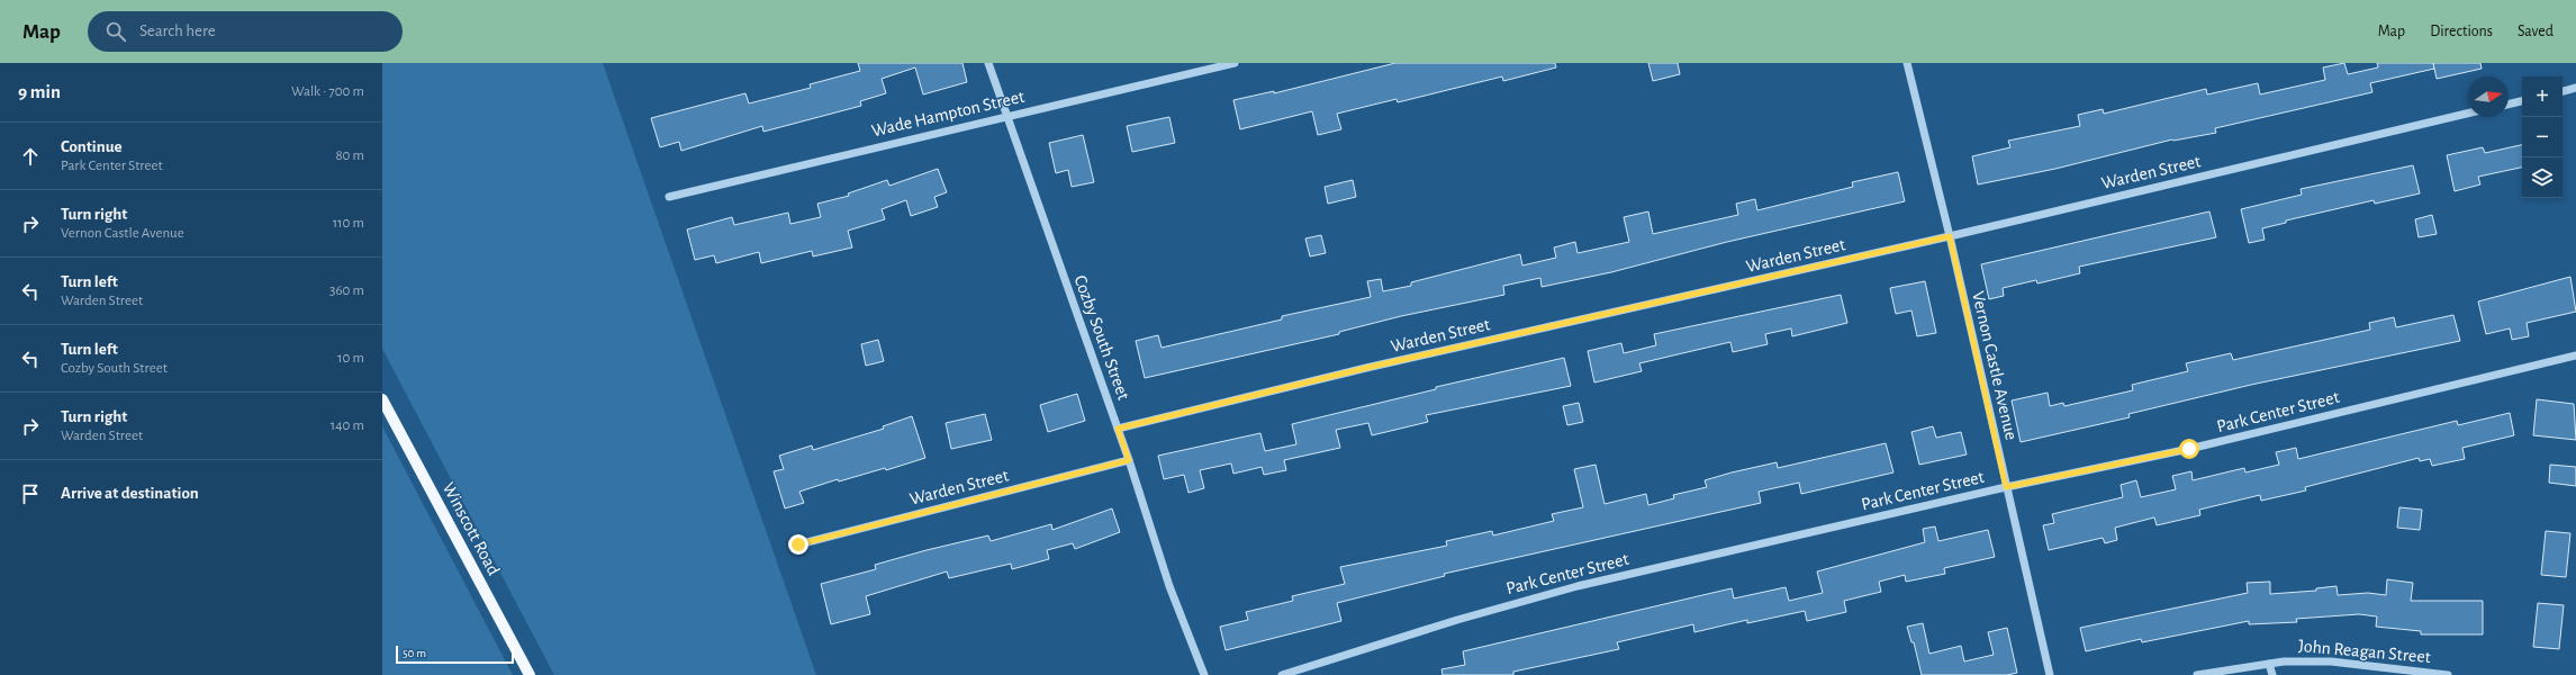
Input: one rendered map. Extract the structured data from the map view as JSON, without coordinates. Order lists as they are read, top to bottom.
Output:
{
  "streets": {
    "main road": ["Winscott Road"],
    "street": [
      "Wade Hampton Street",
      "Warden Street",
      "Cozby South Street",
      "Vernon Castle Avenue",
      "Park Center Street",
      "John Reagan Street"
    ]
  },
  "crossings": [
    ["Wade Hampton Street", "Cozby South Street"],
    ["Warden Street", "Cozby South Street"],
    ["Warden Street", "Vernon Castle Avenue"],
    ["Vernon Castle Avenue", "Park Center Street"]
  ],
  "scale_bar": "50 m",
  "north": "right",
  "page": {
    "header": "Map",
    "search": "Search here",
    "nav": ["Map", "Directions", "Saved"],
    "heading": ["9 min", "Walk · 700 m"],
    "map_buttons": ["+", "−"],
    "list": [
      ["Continue", "Park Center Street", "80 m"],
      ["Turn right", "Vernon Castle Avenue", "110 m"],
      ["Turn left", "Warden Street", "360 m"],
      ["Turn left", "Cozby South Street", "10 m"],
      ["Turn right", "Warden Street", "140 m"],
      "Arrive at destination"
    ],
    "scale": "50 m"
  }
}
